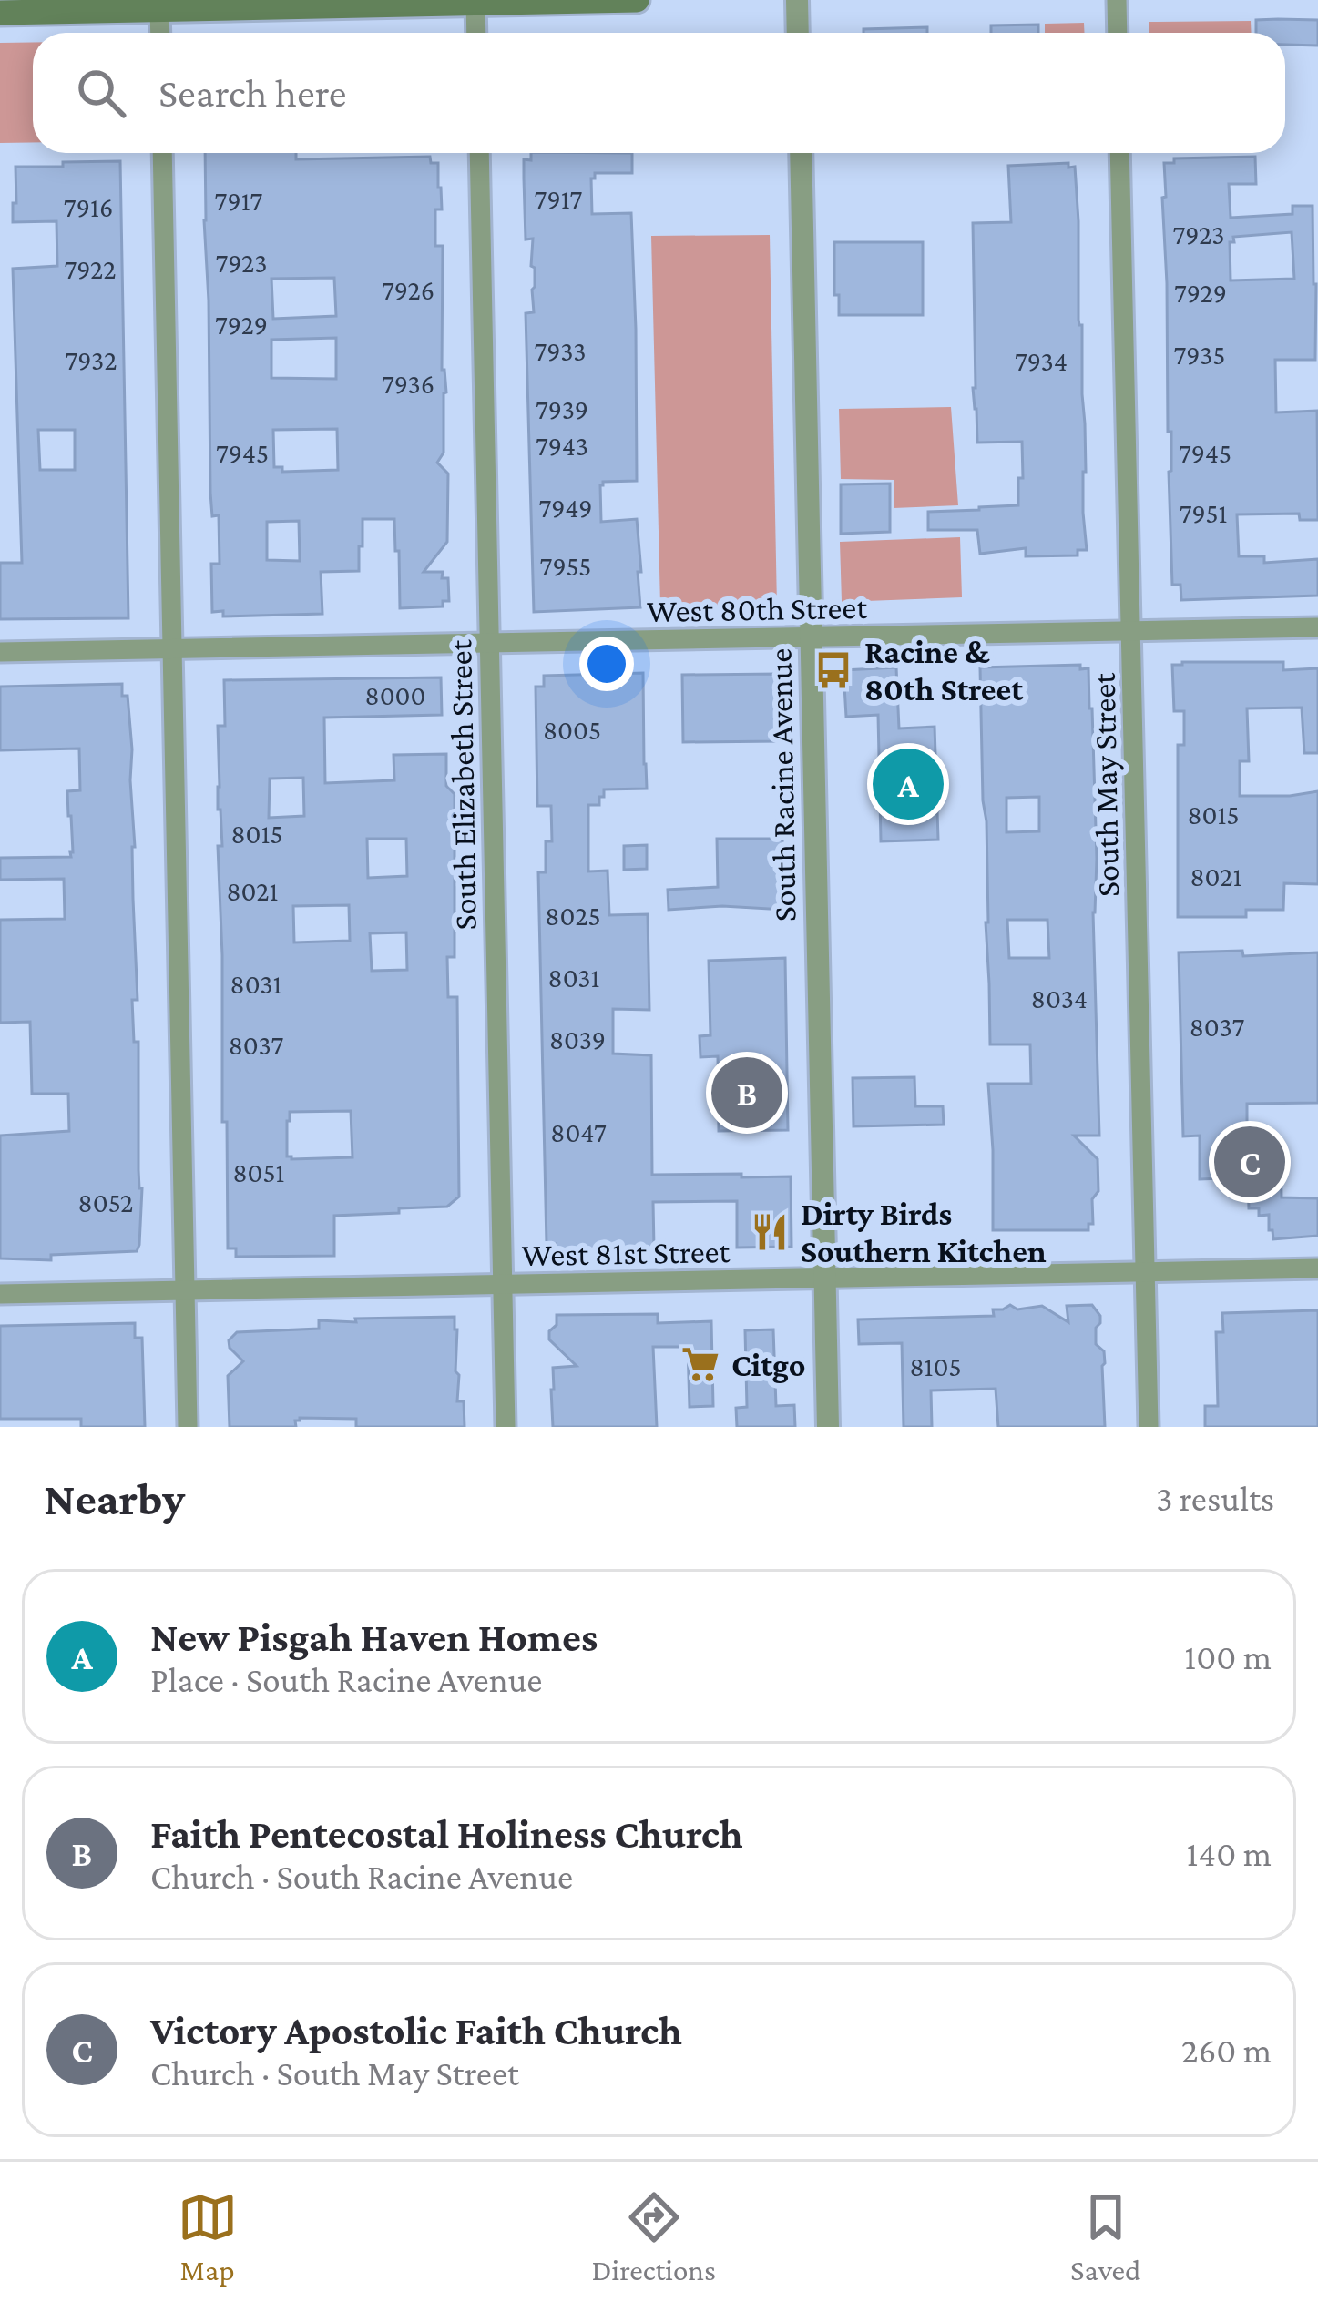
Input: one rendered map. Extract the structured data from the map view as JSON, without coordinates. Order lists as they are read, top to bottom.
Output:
{
  "streets": {
    "street": [
      "West 80th Street",
      "South Elizabeth Street",
      "South Racine Avenue",
      "South May Street",
      "West 81st Street"
    ]
  },
  "crossings": [
    ["West 80th Street", "South Elizabeth Street"],
    ["West 80th Street", "South Racine Avenue"],
    ["West 80th Street", "South May Street"],
    ["South Elizabeth Street", "West 81st Street"],
    ["South Racine Avenue", "West 81st Street"],
    ["South May Street", "West 81st Street"]
  ],
  "places": {
    "bus stop": ["Racine & 80th Street"],
    "restaurant": ["Dirty Birds Southern Kitchen"],
    "supermarket": ["Citgo"]
  },
  "house_numbers": [
    "7917",
    "7917",
    "7916",
    "7923",
    "7923",
    "7922",
    "7926",
    "7929",
    "7929",
    "7933",
    "7935",
    "7932",
    "7934",
    "7936",
    "7939",
    "7943",
    "7945",
    "7945",
    "7949",
    "7951",
    "7955",
    "8000",
    "8005",
    "8015",
    "8015",
    "8021",
    "8021",
    "8025",
    "8031",
    "8031",
    "8034",
    "8037",
    "8039",
    "8037",
    "8047",
    "8051",
    "8052",
    "8105"
  ],
  "page": {
    "search": "Search here",
    "pins": ["A", "B", "C"],
    "heading": ["Nearby", "3 results"],
    "list": [
      {
        "mark": "A",
        "name": "New Pisgah Haven Homes",
        "note": "Place · South Racine Avenue",
        "value": "100 m"
      },
      {
        "mark": "B",
        "name": "Faith Pentecostal Holiness Church",
        "note": "Church · South Racine Avenue",
        "value": "140 m"
      },
      {
        "mark": "C",
        "name": "Victory Apostolic Faith Church",
        "note": "Church · South May Street",
        "value": "260 m"
      }
    ],
    "nav": ["Map", "Directions", "Saved"]
  }
}
